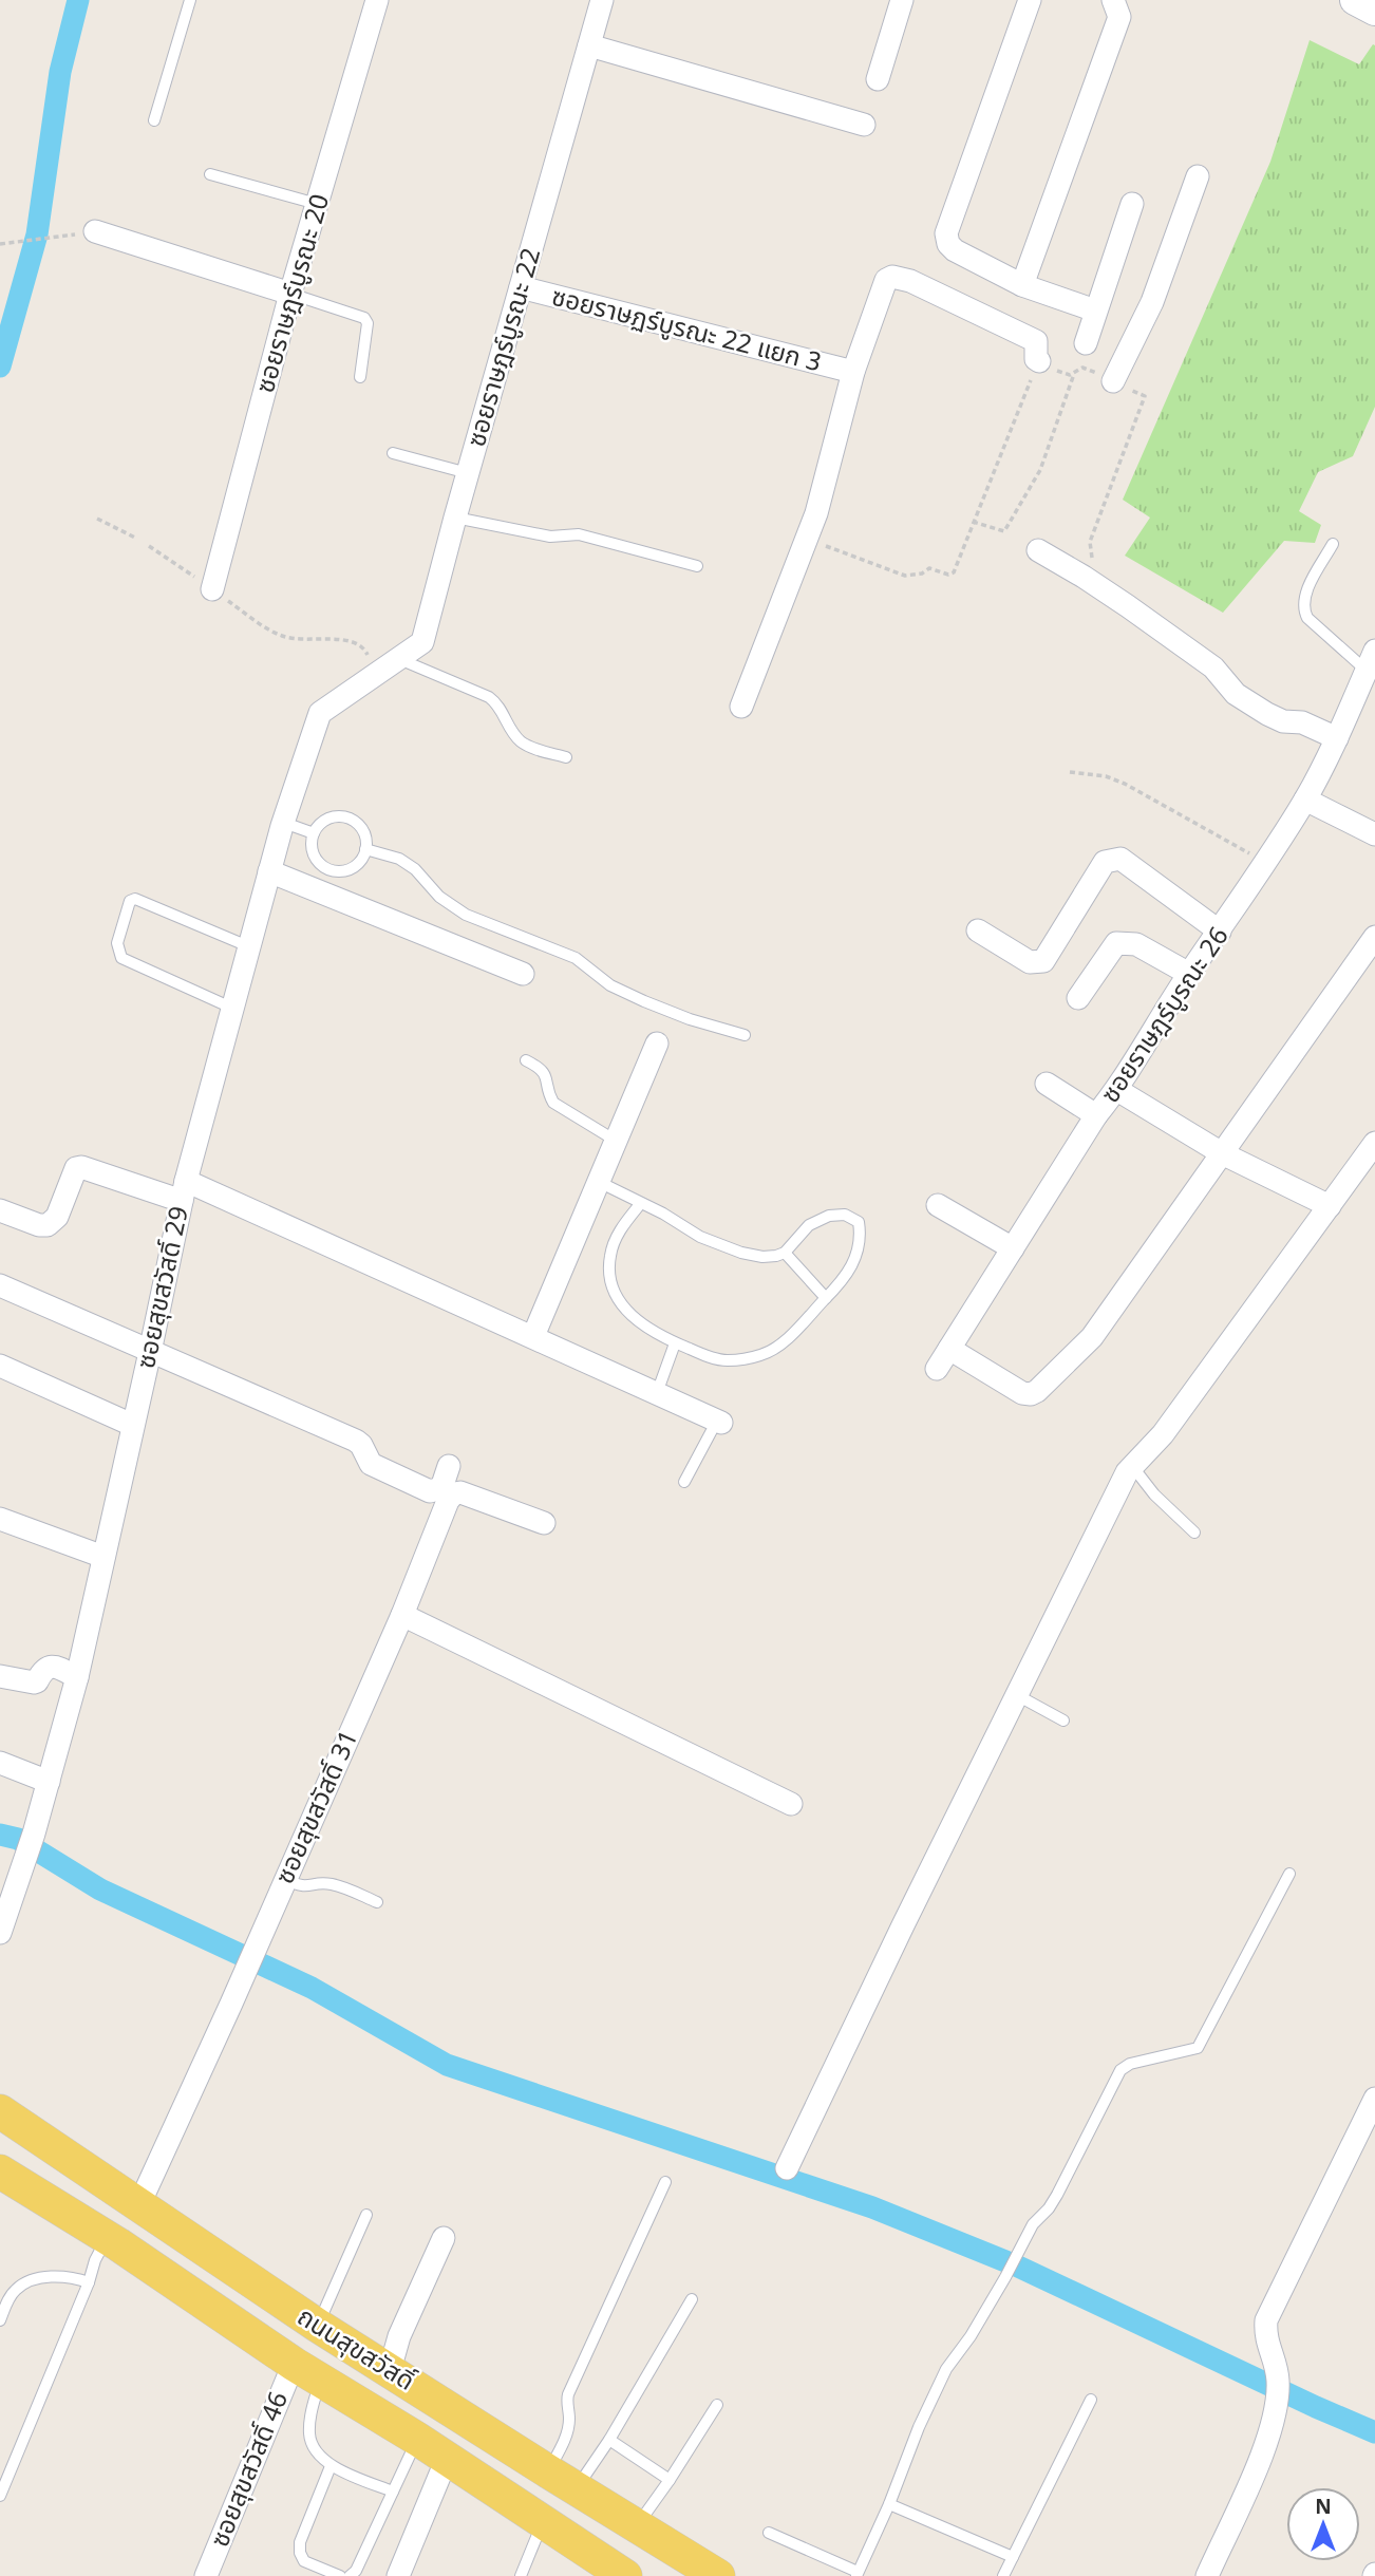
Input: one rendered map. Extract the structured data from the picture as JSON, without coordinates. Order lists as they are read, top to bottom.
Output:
{
  "streets": {
    "main road": ["ถนนสุขสวัสดิ์"],
    "street": [
      "ซอยราษฎร์บูรณะ 20",
      "ซอยราษฏร์บูรณะ 22 แยก 3",
      "ซอยราษฎร์บูรณะ 22",
      "ซอยราษฎร์บูรณะ 26",
      "ซอยสุขสวัสดิ์ 29",
      "ซอยสุขสวัสดิ์ 31",
      "ซอยสุขสวัสดิ์ 46"
    ]
  },
  "crossings": [
    ["ซอยราษฏร์บูรณะ 22 แยก 3", "ซอยราษฎร์บูรณะ 22"],
    ["ซอยราษฎร์บูรณะ 22", "ซอยสุขสวัสดิ์ 29"],
    ["ซอยสุขสวัสดิ์ 31", "ถนนสุขสวัสดิ์"],
    ["ถนนสุขสวัสดิ์", "ซอยสุขสวัสดิ์ 46"]
  ],
  "north": "top"
}
